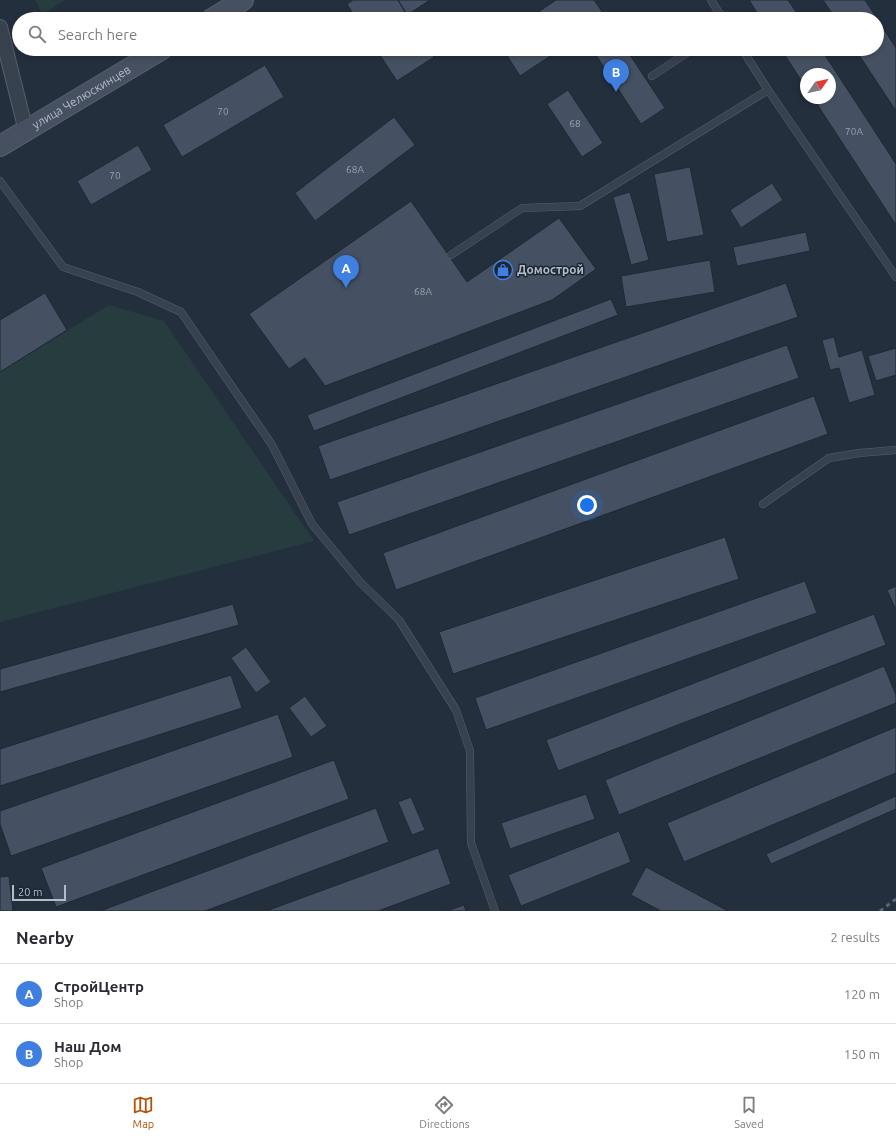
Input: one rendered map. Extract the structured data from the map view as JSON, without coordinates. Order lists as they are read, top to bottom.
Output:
{
  "streets": {
    "street": ["улица Челюскинцев"]
  },
  "places": {
    "shop": ["Домострой"]
  },
  "house_numbers": [
    "70",
    "68",
    "70А",
    "68А",
    "70",
    "68А"
  ],
  "scale_bar": "20 m",
  "north": "top right",
  "page": {
    "search": "Search here",
    "pins": ["B", "A"],
    "scale": "20 m",
    "heading": ["Nearby", "2 results"],
    "list": [
      {
        "mark": "A",
        "name": "СтройЦентр",
        "note": "Shop",
        "value": "120 m"
      },
      {
        "mark": "B",
        "name": "Наш Дом",
        "note": "Shop",
        "value": "150 m"
      }
    ],
    "nav": ["Map", "Directions", "Saved"]
  }
}
